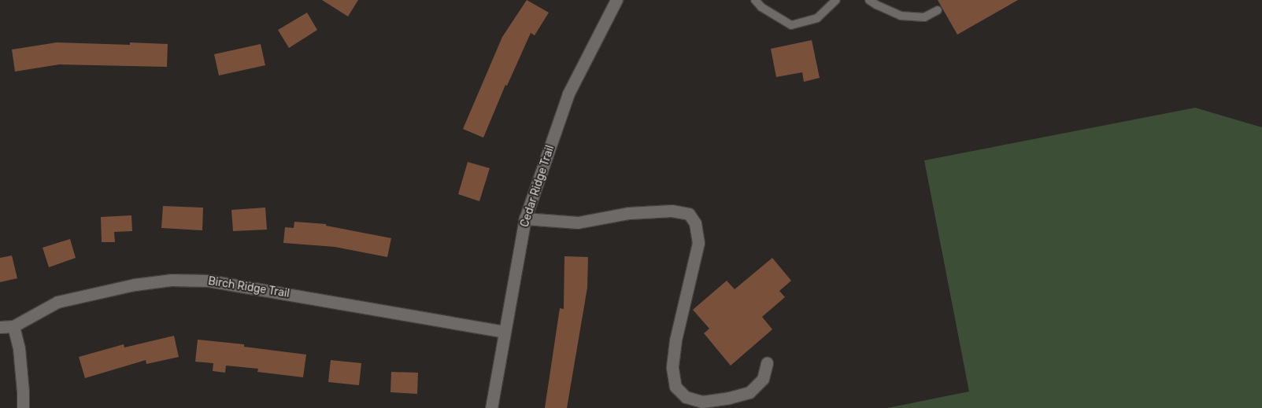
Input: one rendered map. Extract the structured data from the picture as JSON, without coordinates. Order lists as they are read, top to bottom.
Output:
{
  "streets": {
    "street": ["Cedar Ridge Trail", "Birch Ridge Trail"]
  },
  "crossings": [
    ["Cedar Ridge Trail", "Birch Ridge Trail"]
  ]
}
